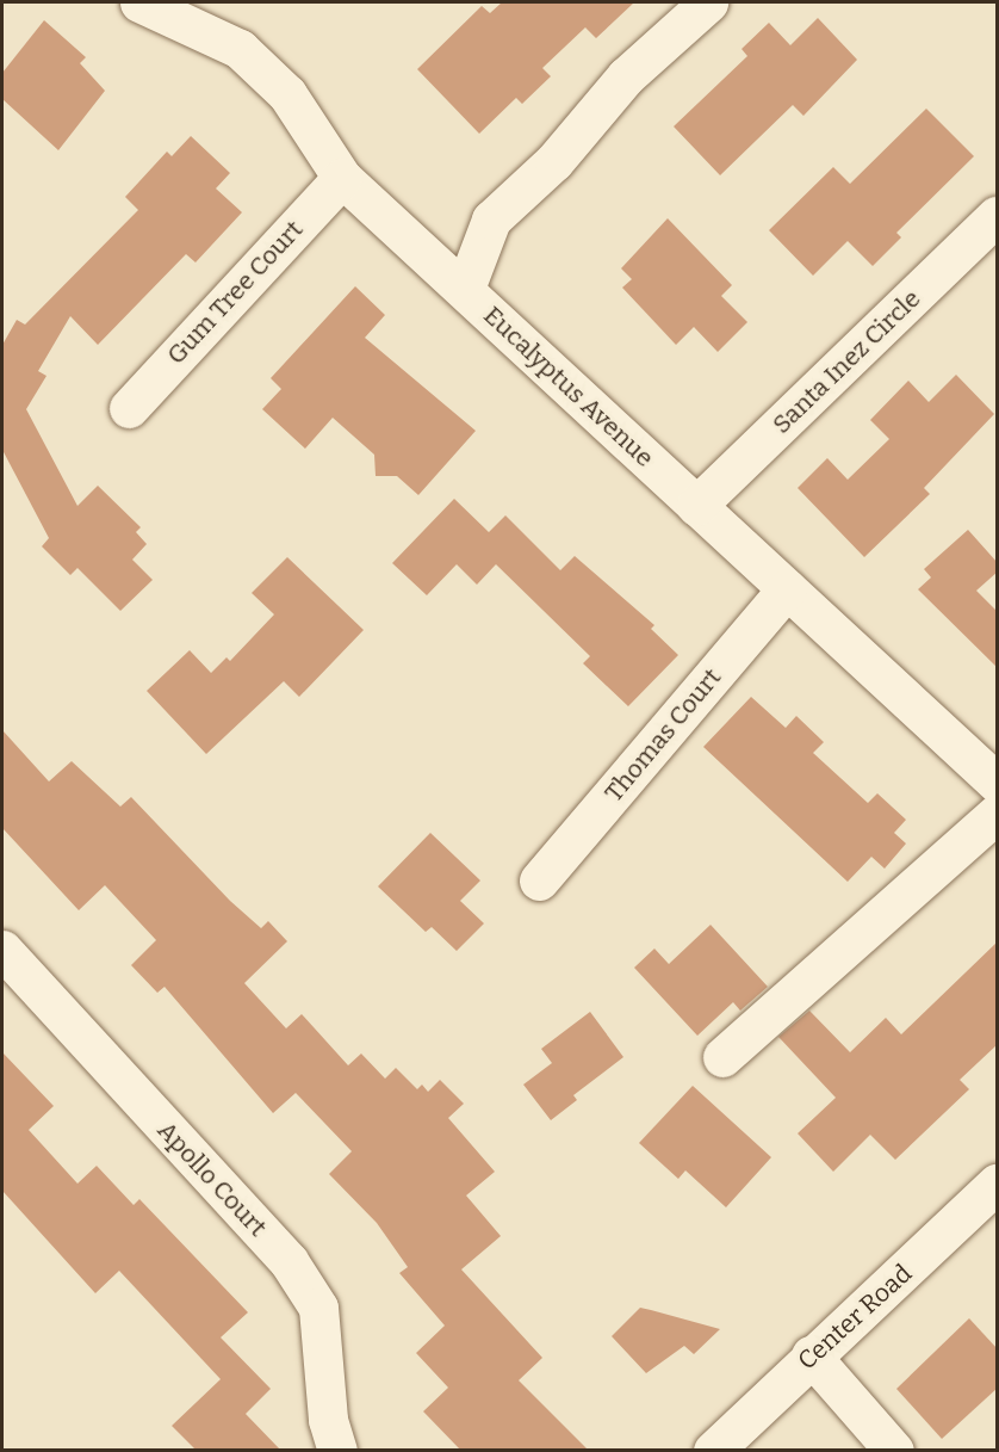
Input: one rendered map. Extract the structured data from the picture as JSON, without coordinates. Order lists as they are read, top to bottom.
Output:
{
  "streets": {
    "street": [
      "Gum Tree Court",
      "Santa Inez Circle",
      "Eucalyptus Avenue",
      "Thomas Court",
      "Apollo Court",
      "Center Road"
    ]
  },
  "crossings": [
    ["Gum Tree Court", "Eucalyptus Avenue"],
    ["Santa Inez Circle", "Eucalyptus Avenue"],
    ["Eucalyptus Avenue", "Thomas Court"]
  ]
}
